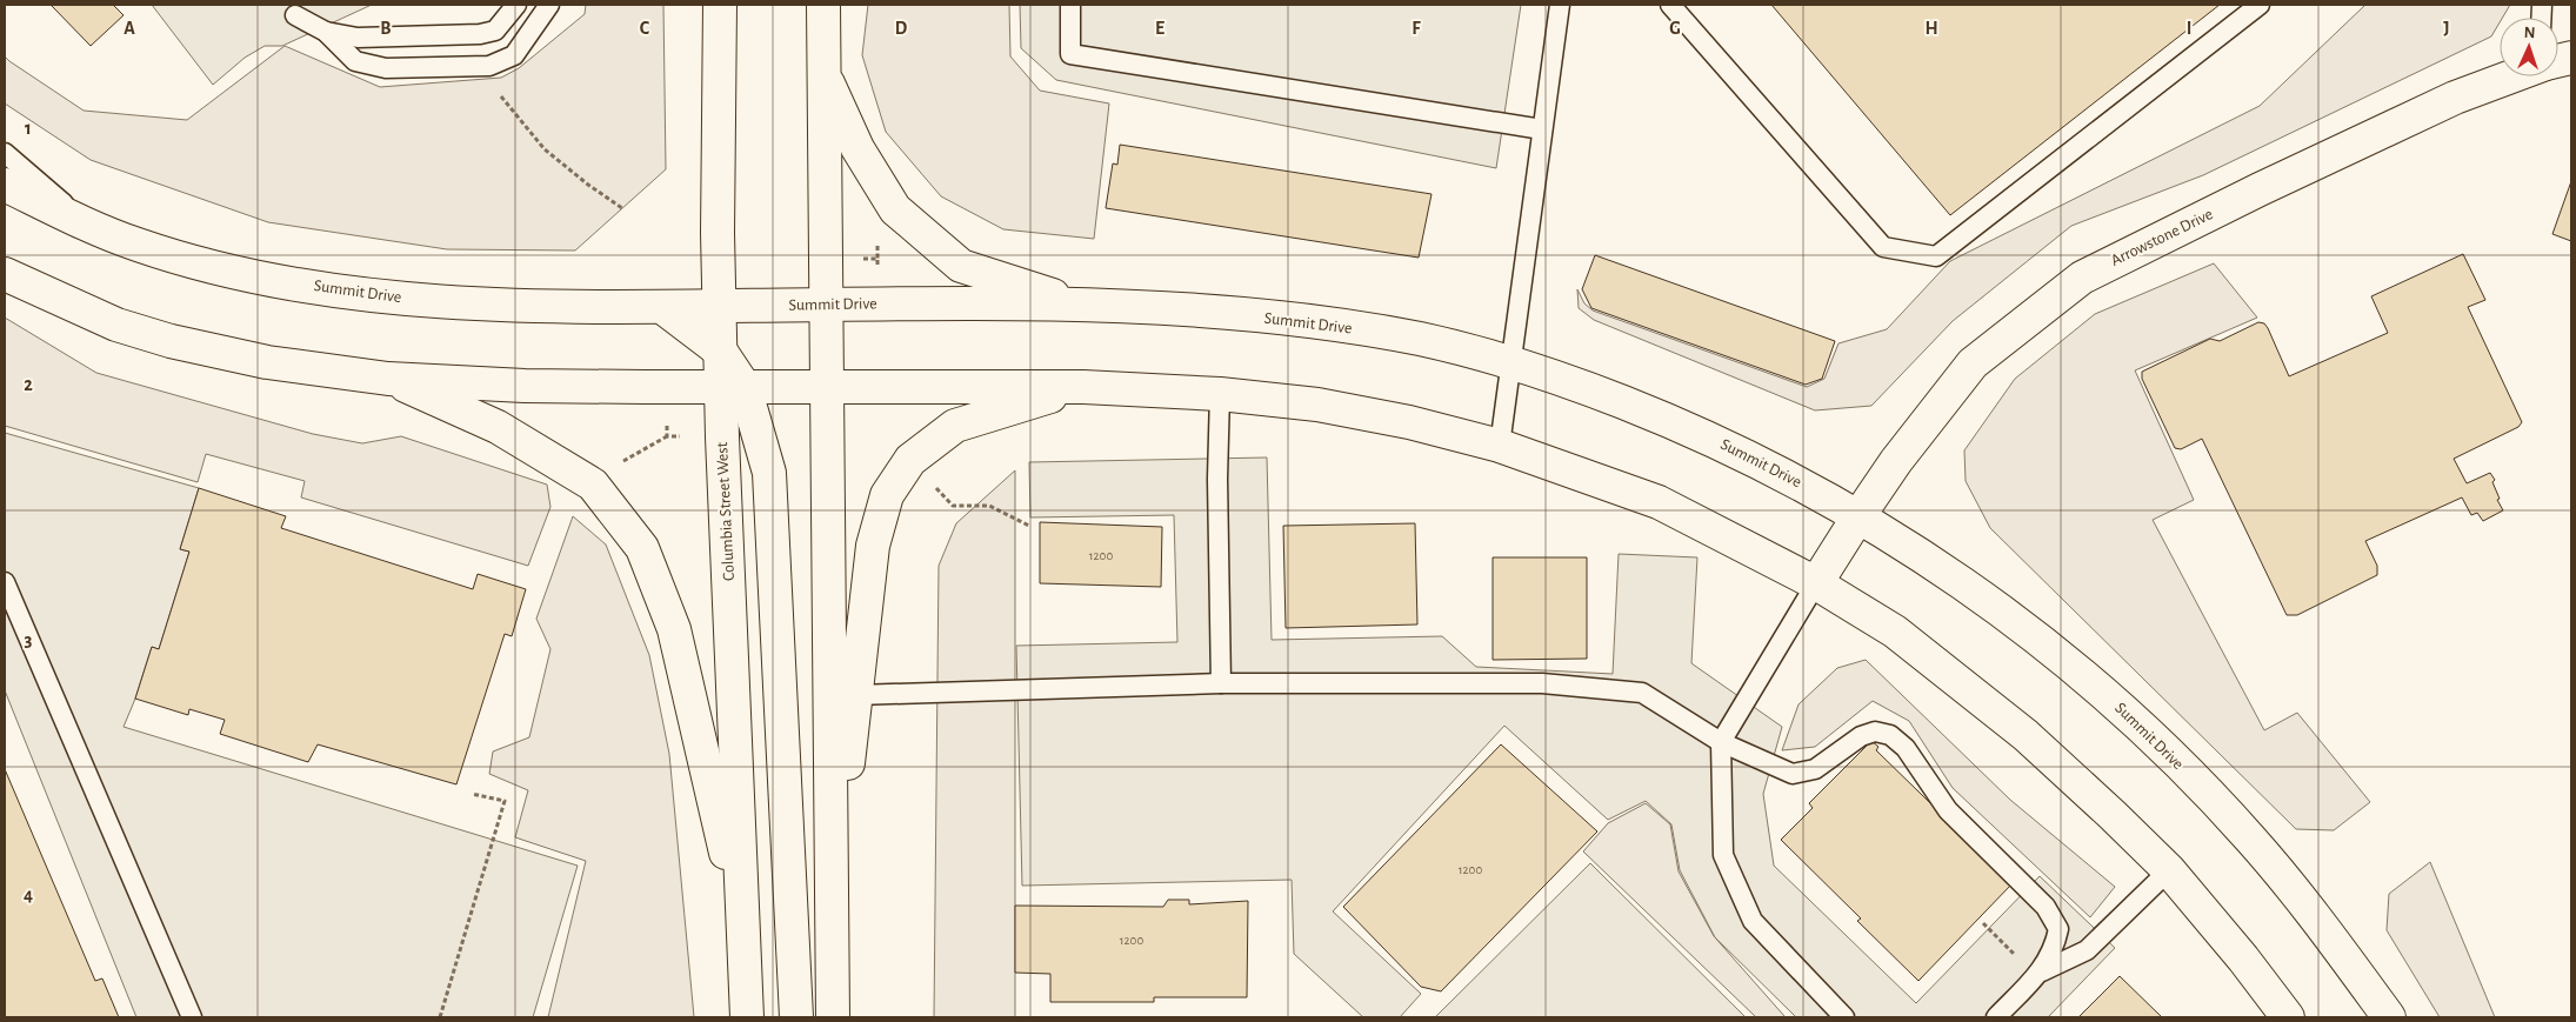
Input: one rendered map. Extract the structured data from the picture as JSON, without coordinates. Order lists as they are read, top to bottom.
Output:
{
  "streets": {
    "main road": ["Arrowstone Drive", "Summit Drive", "Columbia Street West"]
  },
  "crossings": [
    ["Arrowstone Drive", "Summit Drive"],
    ["Summit Drive", "Columbia Street West"]
  ],
  "house_numbers": ["1200", "1200", "1200"],
  "north": "top",
  "grid": {
    "columns": [
      "A",
      "B",
      "C",
      "D",
      "E",
      "F",
      "G",
      "H",
      "I",
      "J"
    ],
    "rows": [
      "1",
      "2",
      "3",
      "4"
    ]
  }
}
